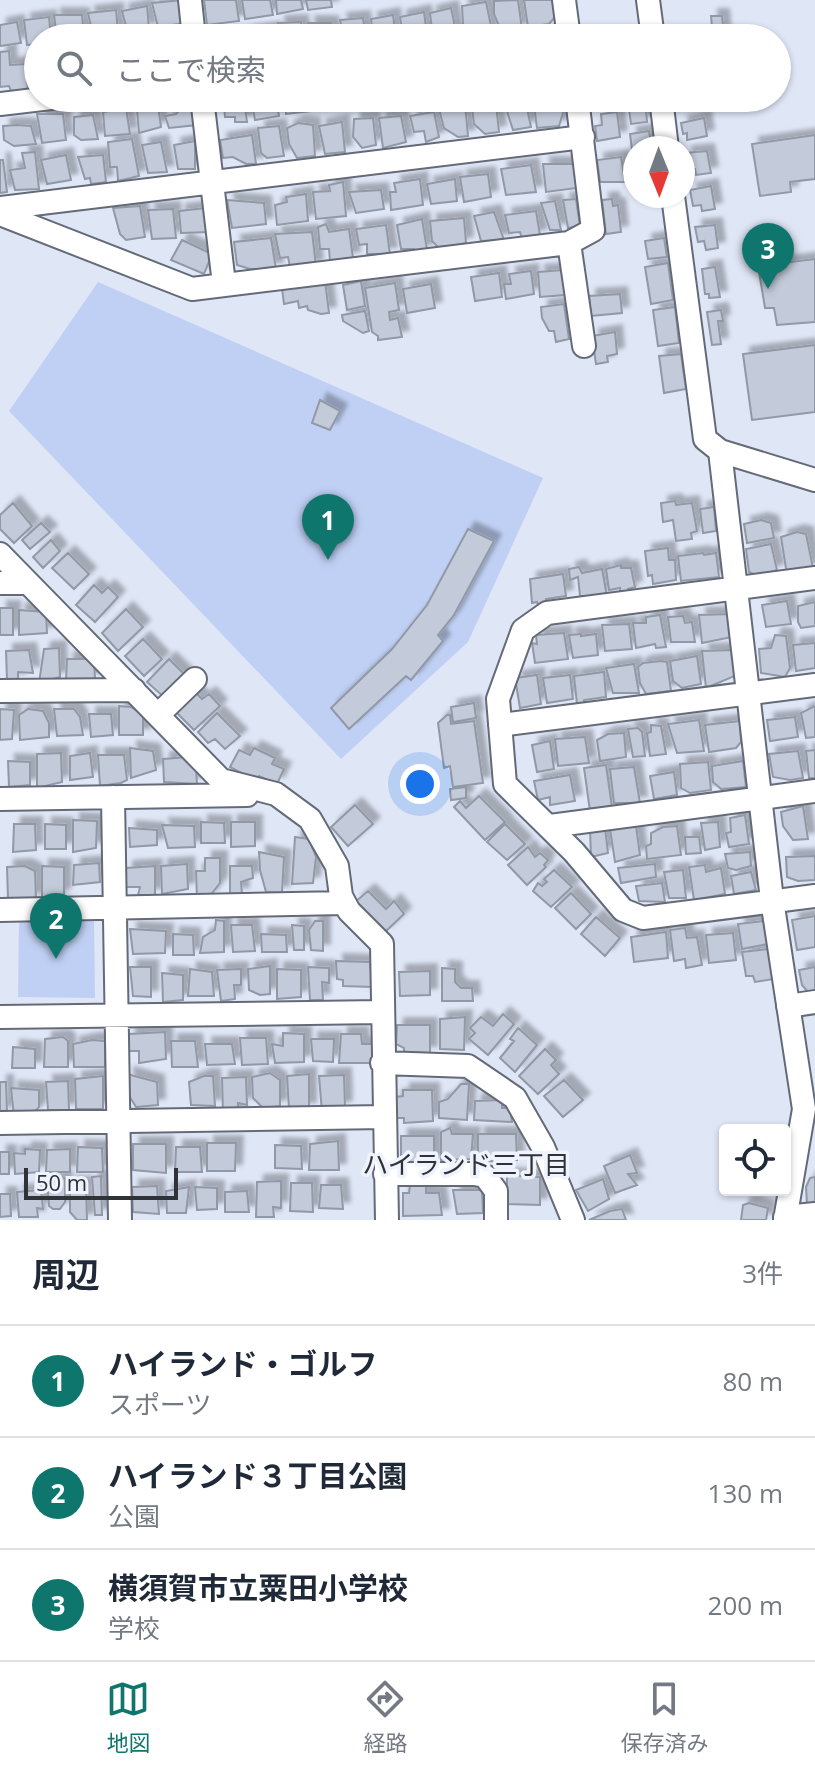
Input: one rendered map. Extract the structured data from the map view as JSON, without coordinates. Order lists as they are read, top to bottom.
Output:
{
  "districts": ["ハイランド三丁目"],
  "scale_bar": "50 m",
  "north": "bottom",
  "page": {
    "search": "ここで検索",
    "pins": ["3", "1", "2"],
    "scale": "50 m",
    "heading": ["周辺", "3件"],
    "list": [
      {
        "mark": "1",
        "name": "ハイランド・ゴルフ",
        "note": "スポーツ",
        "value": "80 m"
      },
      {
        "mark": "2",
        "name": "ハイランド３丁目公園",
        "note": "公園",
        "value": "130 m"
      },
      {
        "mark": "3",
        "name": "横須賀市立粟田小学校",
        "note": "学校",
        "value": "200 m"
      }
    ],
    "nav": ["地図", "経路", "保存済み"]
  }
}
